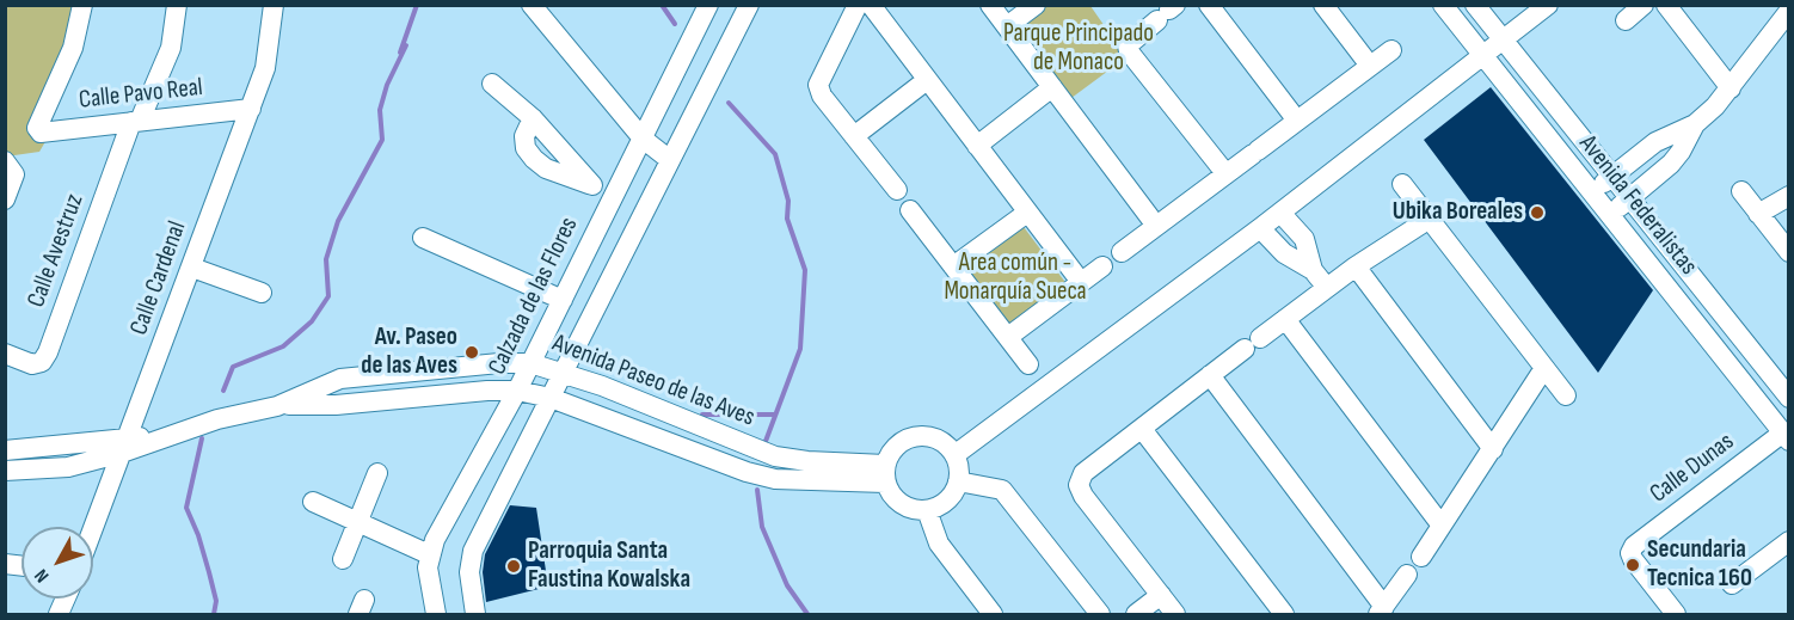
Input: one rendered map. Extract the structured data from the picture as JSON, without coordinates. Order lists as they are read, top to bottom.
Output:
{
  "streets": {
    "street": [
      "Calle Pavo Real",
      "Avenida Federalistas",
      "Calle Avestruz",
      "Calle Cardenal",
      "Calzada de las Flores",
      "Avenida Paseo de las Aves",
      "Calle Dunas"
    ]
  },
  "crossings": [
    ["Calle Pavo Real", "Calle Avestruz"],
    ["Calle Pavo Real", "Calle Cardenal"],
    ["Avenida Federalistas", "Calle Dunas"],
    ["Calle Cardenal", "Avenida Paseo de las Aves"],
    ["Calzada de las Flores", "Avenida Paseo de las Aves"]
  ],
  "parks": ["Parque Principado de Monaco", "Area común - Monarquía Sueca"],
  "places": [
    "Ubika Boreales",
    "Av. Paseo de las Aves",
    "Secundaria Tecnica 160",
    "Parroquia Santa Faustina Kowalska"
  ],
  "north": "bottom left"
}
